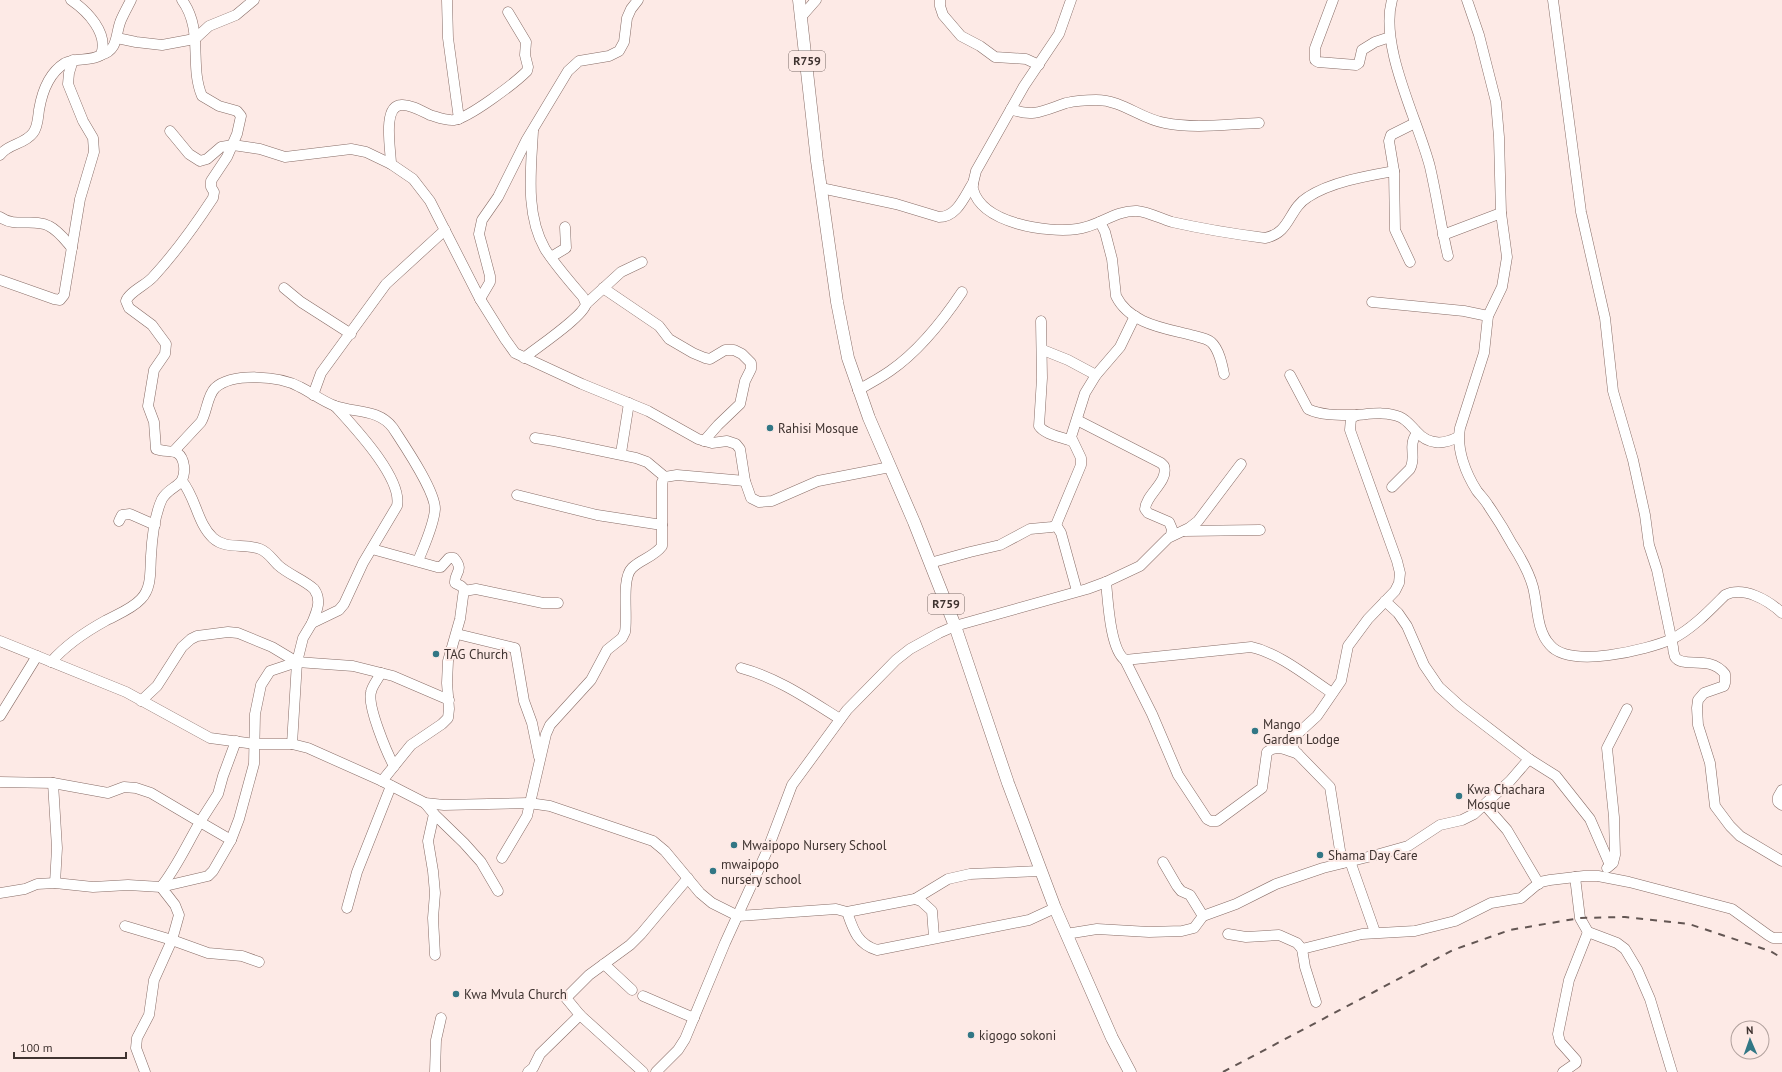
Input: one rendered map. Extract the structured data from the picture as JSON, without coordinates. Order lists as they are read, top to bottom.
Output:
{
  "streets": {
    "main road": ["R759"]
  },
  "places": [
    "Rahisi Mosque",
    "TAG Church",
    "Mango Garden Lodge",
    "Kwa Chachara Mosque",
    "Mwaipopo Nursery School",
    "Shama Day Care",
    "mwaipopo nursery school",
    "Kwa Mvula Church",
    "kigogo sokoni"
  ],
  "scale_bar": "100 m",
  "north": "top"
}
